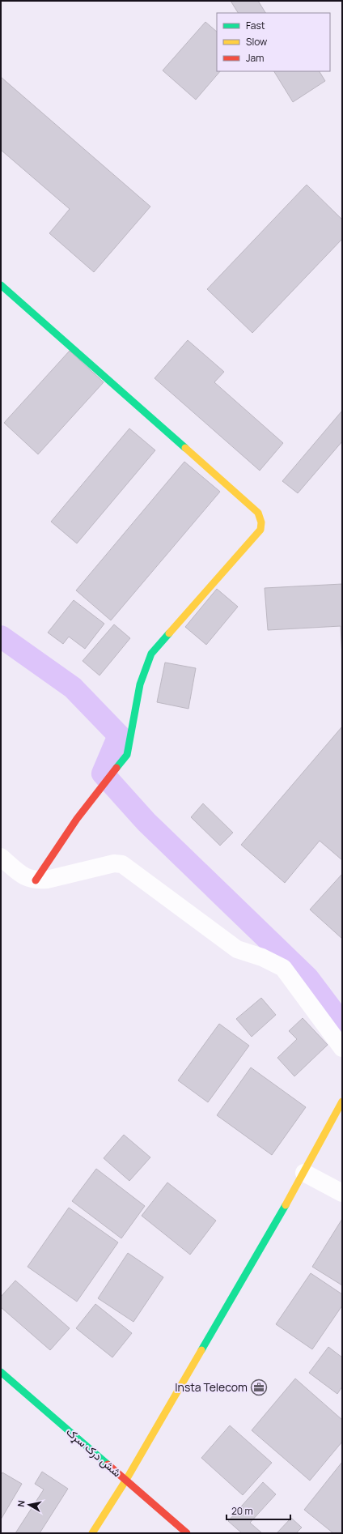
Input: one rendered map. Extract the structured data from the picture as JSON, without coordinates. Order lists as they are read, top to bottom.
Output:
{
  "streets": {
    "street": ["شش درک سړک"]
  },
  "places": {
    "office": ["Insta Telecom"]
  },
  "legend": ["Fast", "Slow", "Jam"],
  "scale_bar": "20 m",
  "north": "left"
}
